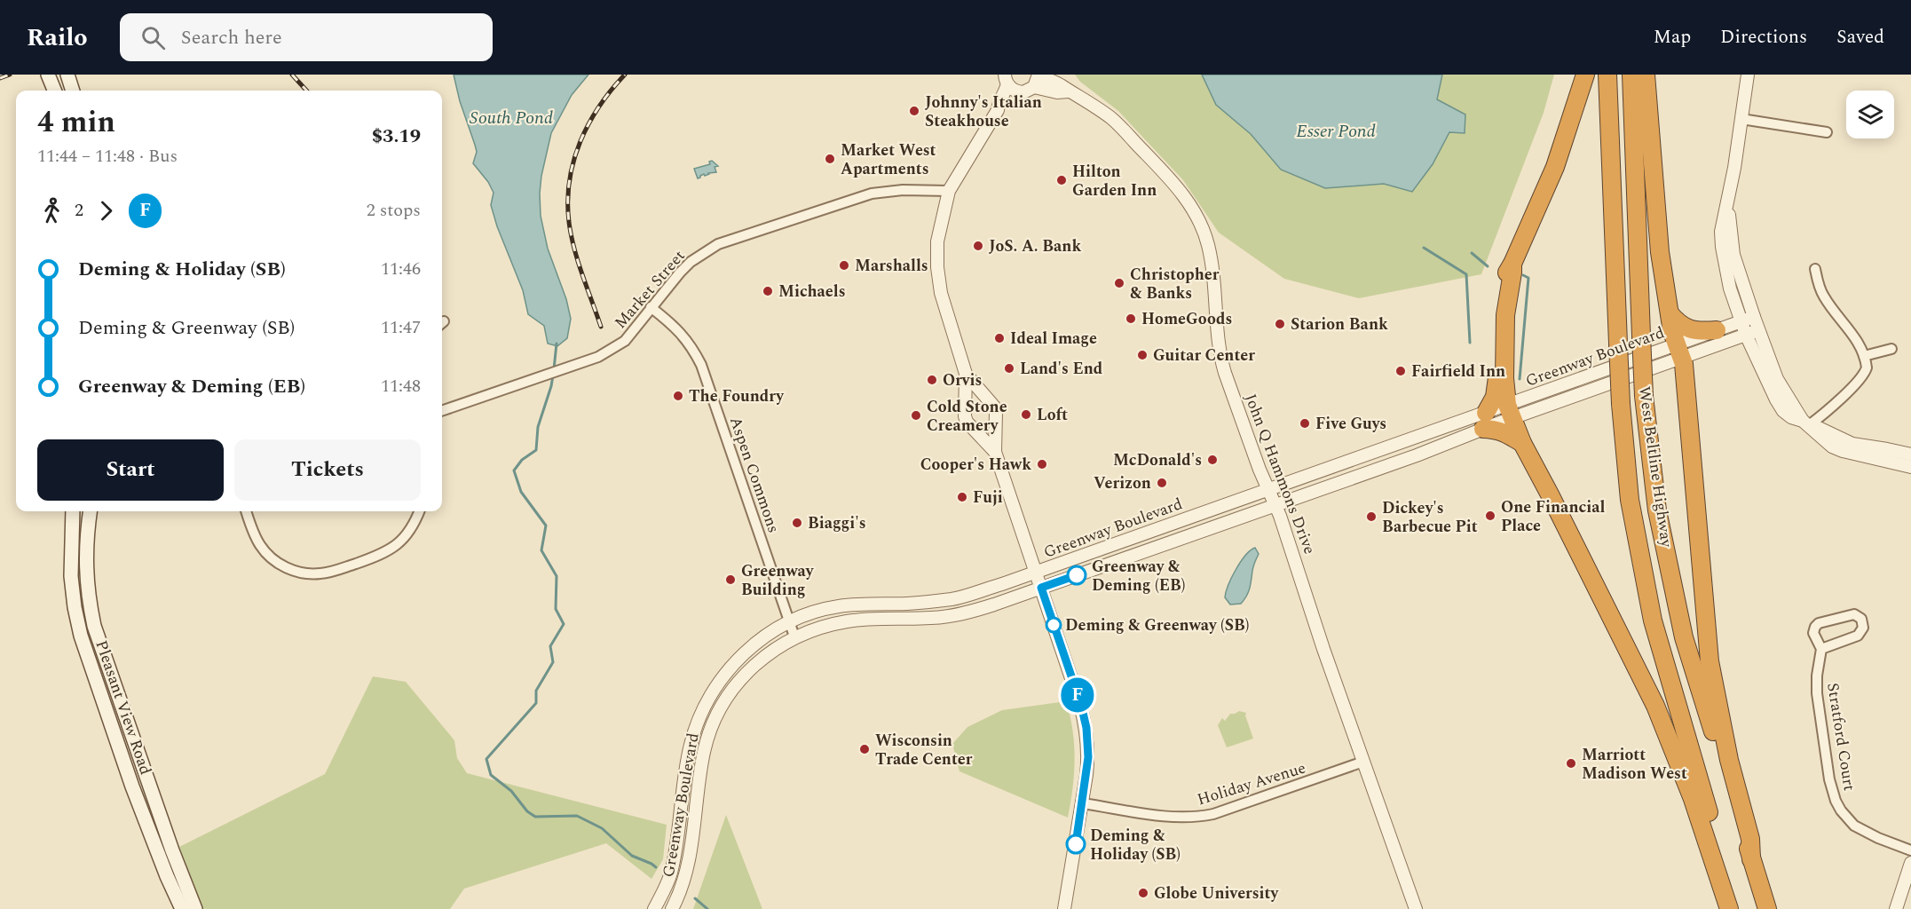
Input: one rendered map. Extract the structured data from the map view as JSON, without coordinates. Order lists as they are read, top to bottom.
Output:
{
  "streets": {
    "highway": ["West Beltline Highway"],
    "main road": ["Pleasant View Road"],
    "street": [
      "Market Street",
      "Greenway Boulevard",
      "John Q Hammons Drive",
      "Aspen Commons",
      "Stratford Court",
      "Holiday Avenue"
    ]
  },
  "crossings": [
    ["Market Street", "Aspen Commons"],
    ["Greenway Boulevard", "John Q Hammons Drive"],
    ["Greenway Boulevard", "Aspen Commons"],
    ["John Q Hammons Drive", "Holiday Avenue"]
  ],
  "water": ["South Pond", "Esser Pond"],
  "places": [
    "Johnny's Italian Steakhouse",
    "Market West Apartments",
    "Hilton Garden Inn",
    "JoS. A. Bank",
    "Marshalls",
    "Christopher & Banks",
    "Michaels",
    "HomeGoods",
    "Starion Bank",
    "Ideal Image",
    "Guitar Center",
    "Land's End",
    "Fairfield Inn",
    "Orvis",
    "The Foundry",
    "Loft",
    "Cold Stone Creamery",
    "Five Guys",
    "McDonald's",
    "Cooper's Hawk",
    "Verizon",
    "Fuji",
    "One Financial Place",
    "Dickey's Barbecue Pit",
    "Biaggi's",
    "Greenway & Deming (EB)",
    "Greenway Building",
    "Deming & Greenway (SB)",
    "Wisconsin Trade Center",
    "Marriott Madison West",
    "Deming & Holiday (SB)",
    "Globe University"
  ],
  "lines": ["bus line F"],
  "page": {
    "header": "Railo",
    "search": "Search here",
    "nav": ["Map", "Directions", "Saved"],
    "on_map": "F",
    "heading": ["4 min", "11:44 – 11:48 · Bus", "$3.19"],
    "legs": ["2", "F", "2 stops"],
    "list": [
      {
        "name": "Deming & Holiday (SB)",
        "value": "11:46"
      },
      {
        "name": "Deming & Greenway (SB)",
        "value": "11:47"
      },
      {
        "name": "Greenway & Deming (EB)",
        "value": "11:48"
      }
    ],
    "buttons": ["Start", "Tickets"]
  }
}
